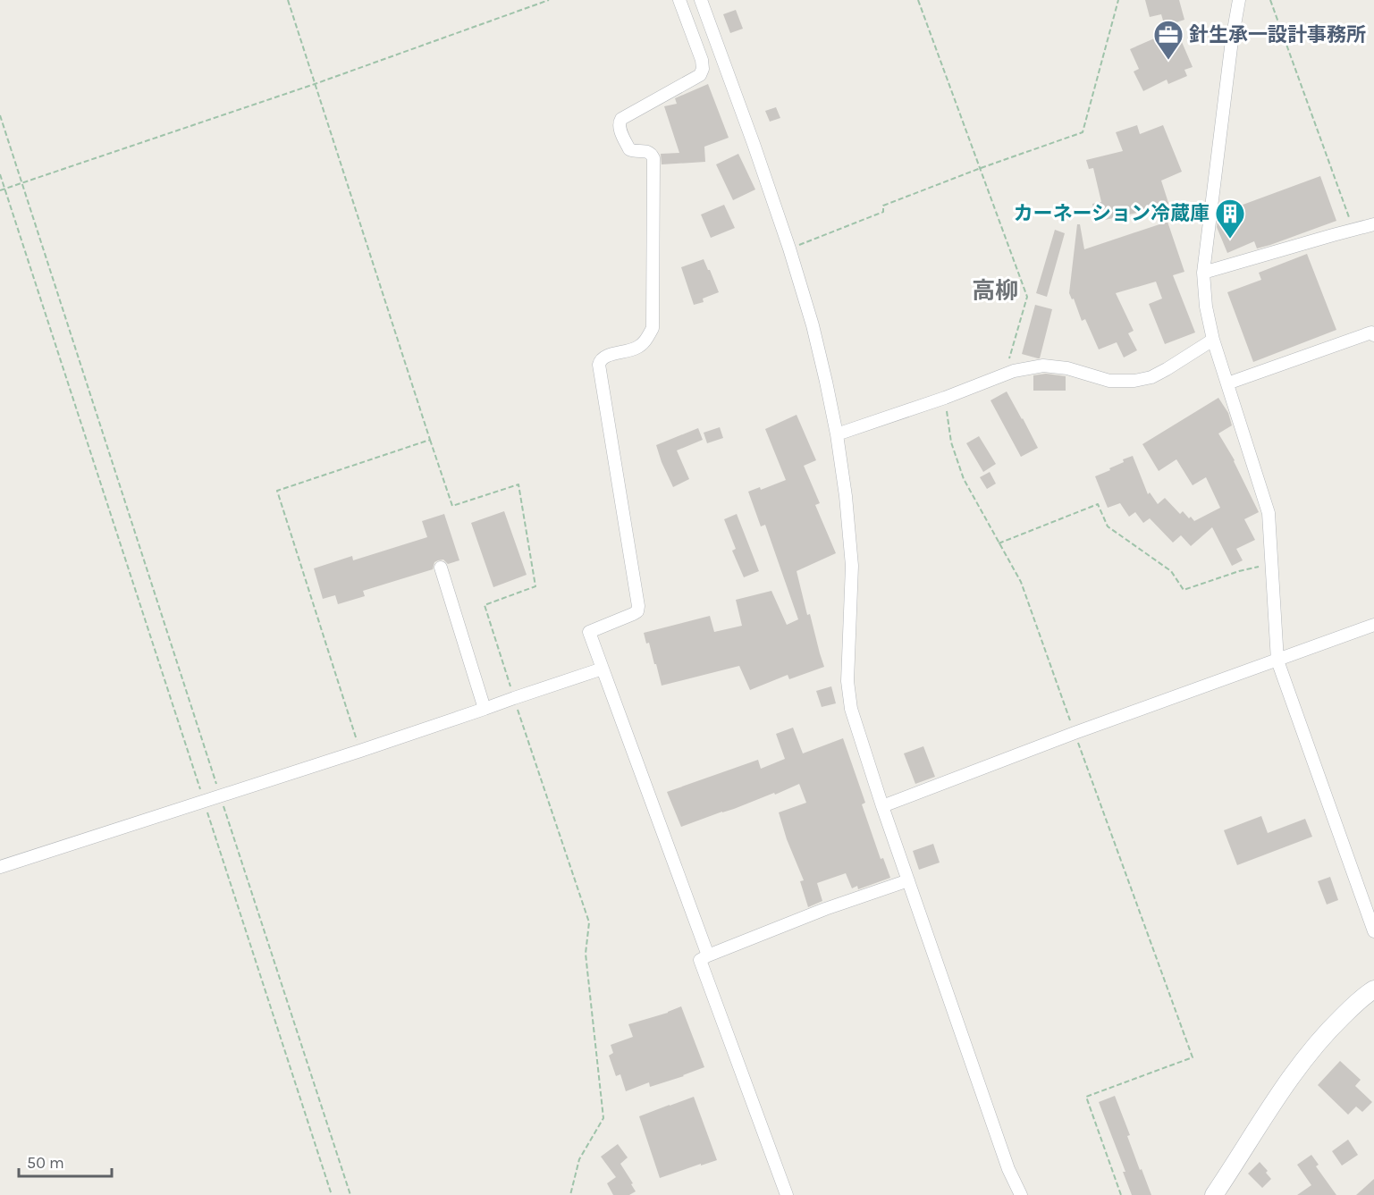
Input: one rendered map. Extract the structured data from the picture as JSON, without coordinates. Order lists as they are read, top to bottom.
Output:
{
  "districts": ["高柳"],
  "places": {
    "office": ["針生承一設計事務所"],
    "building": ["カーネーション冷蔵庫"]
  },
  "scale_bar": "50 m"
}
